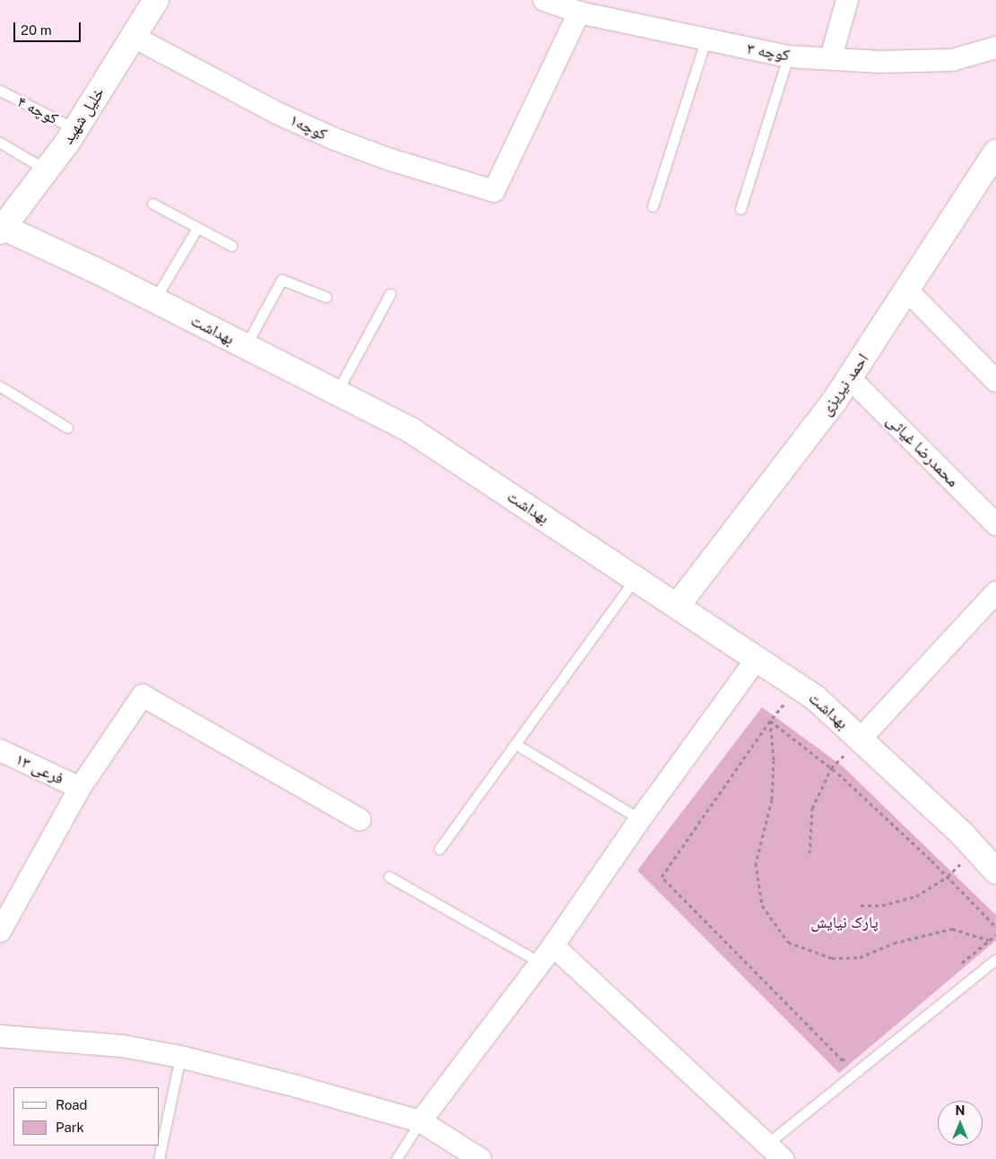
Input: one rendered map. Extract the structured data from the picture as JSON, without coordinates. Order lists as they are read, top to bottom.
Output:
{
  "streets": {
    "street": [
      "کوچه ۳",
      "خلیل شهید",
      "کوچه۱",
      "بهداشت",
      "احمد نیریزی",
      "محمدرضا غیاثی",
      "فرعی ۱۳"
    ],
    "lane": ["کوچه ۴"]
  },
  "crossings": [
    ["کوچه ۳", "کوچه۱"],
    ["کوچه ۴", "خلیل شهید"],
    ["خلیل شهید", "کوچه۱"],
    ["خلیل شهید", "بهداشت"],
    ["بهداشت", "احمد نیریزی"],
    ["احمد نیریزی", "محمدرضا غیاثی"]
  ],
  "parks": ["پارک نیایش"],
  "legend": ["Road", "Park"],
  "scale_bar": "20 m",
  "north": "top"
}
